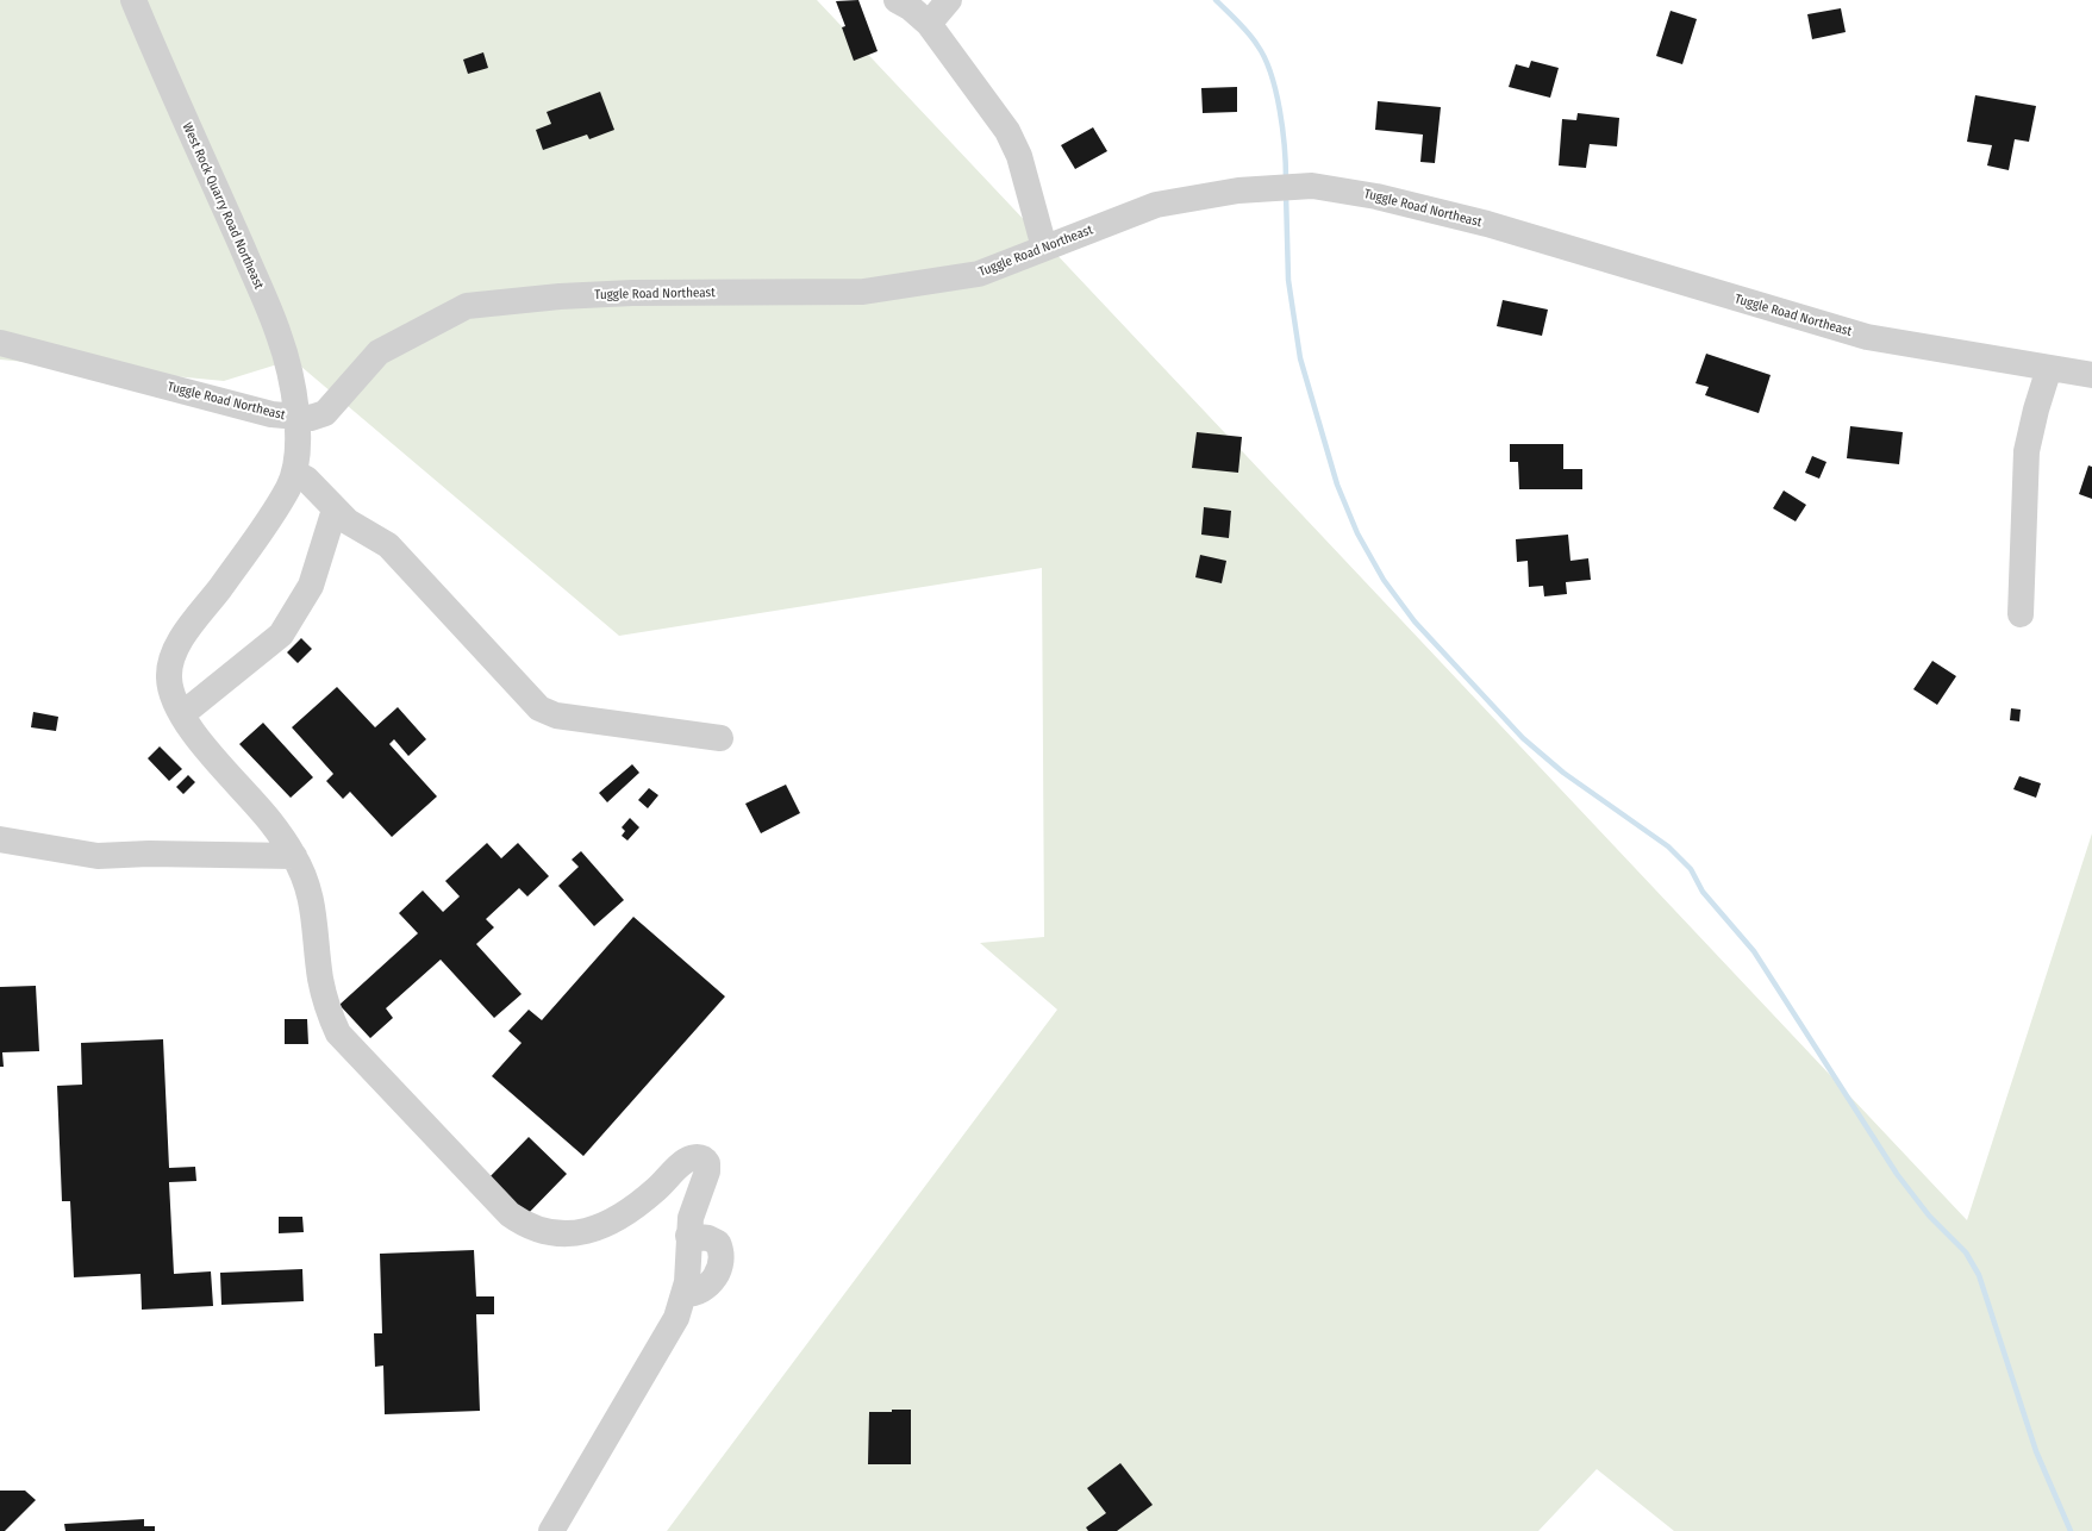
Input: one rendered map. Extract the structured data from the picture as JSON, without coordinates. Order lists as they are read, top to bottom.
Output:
{
  "streets": {
    "street": ["West Rock Quarry Road Northeast", "Tuggle Road Northeast"]
  },
  "crossings": [
    ["West Rock Quarry Road Northeast", "Tuggle Road Northeast"]
  ]
}
